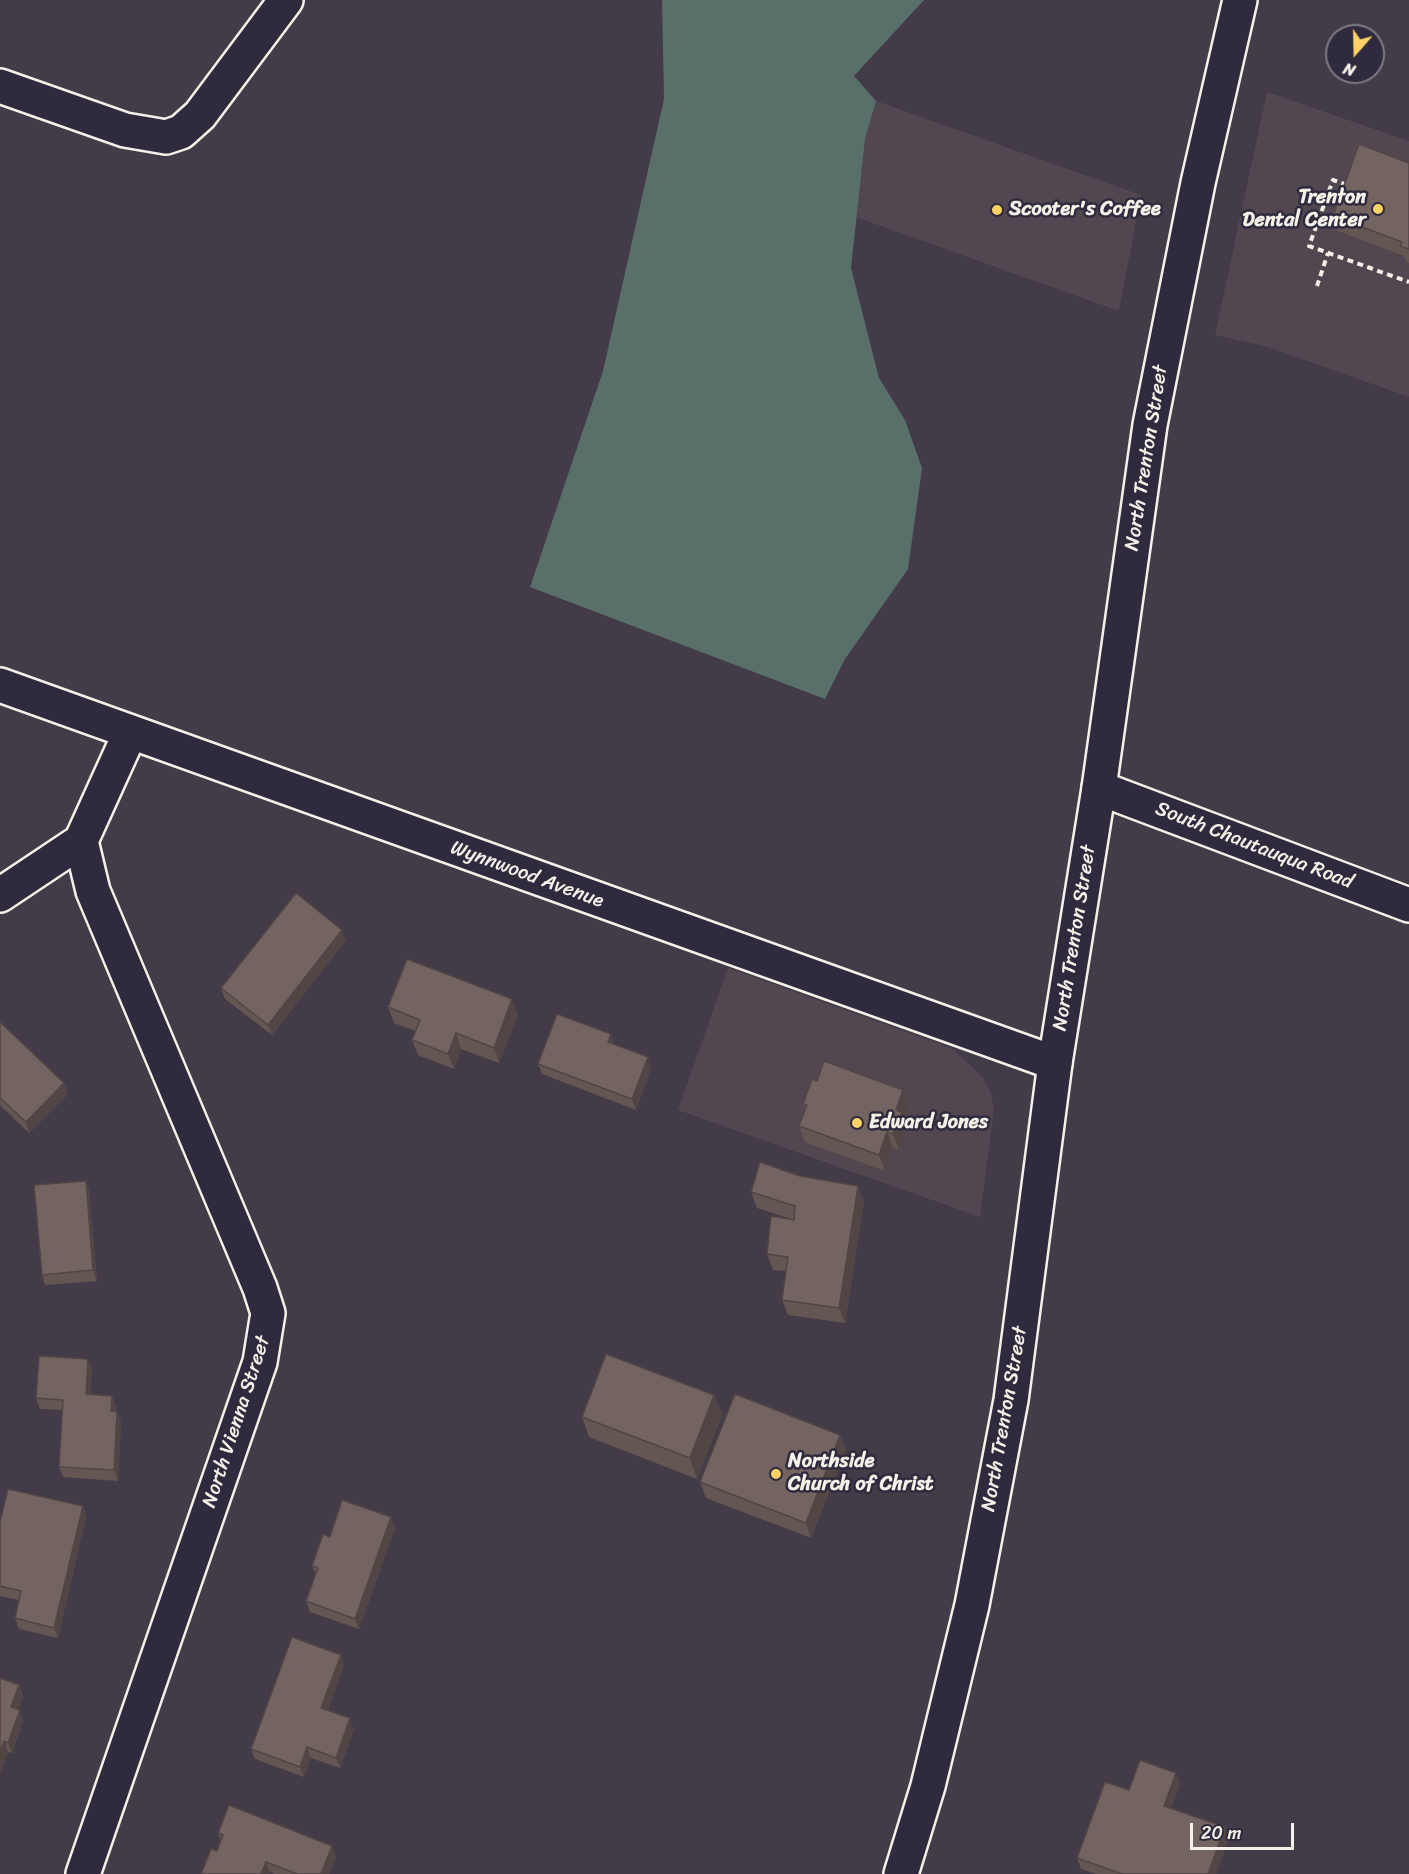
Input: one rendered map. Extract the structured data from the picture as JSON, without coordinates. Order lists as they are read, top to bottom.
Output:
{
  "streets": {
    "main road": [
      "North Trenton Street",
      "South Chautauqua Road",
      "Wynnwood Avenue",
      "North Vienna Street"
    ]
  },
  "crossings": [
    ["North Trenton Street", "South Chautauqua Road"],
    ["North Trenton Street", "Wynnwood Avenue"]
  ],
  "places": [
    "Trenton Dental Center",
    "Scooter's Coffee",
    "Edward Jones",
    "Northside Church of Christ"
  ],
  "scale_bar": "20 m",
  "north": "bottom"
}
